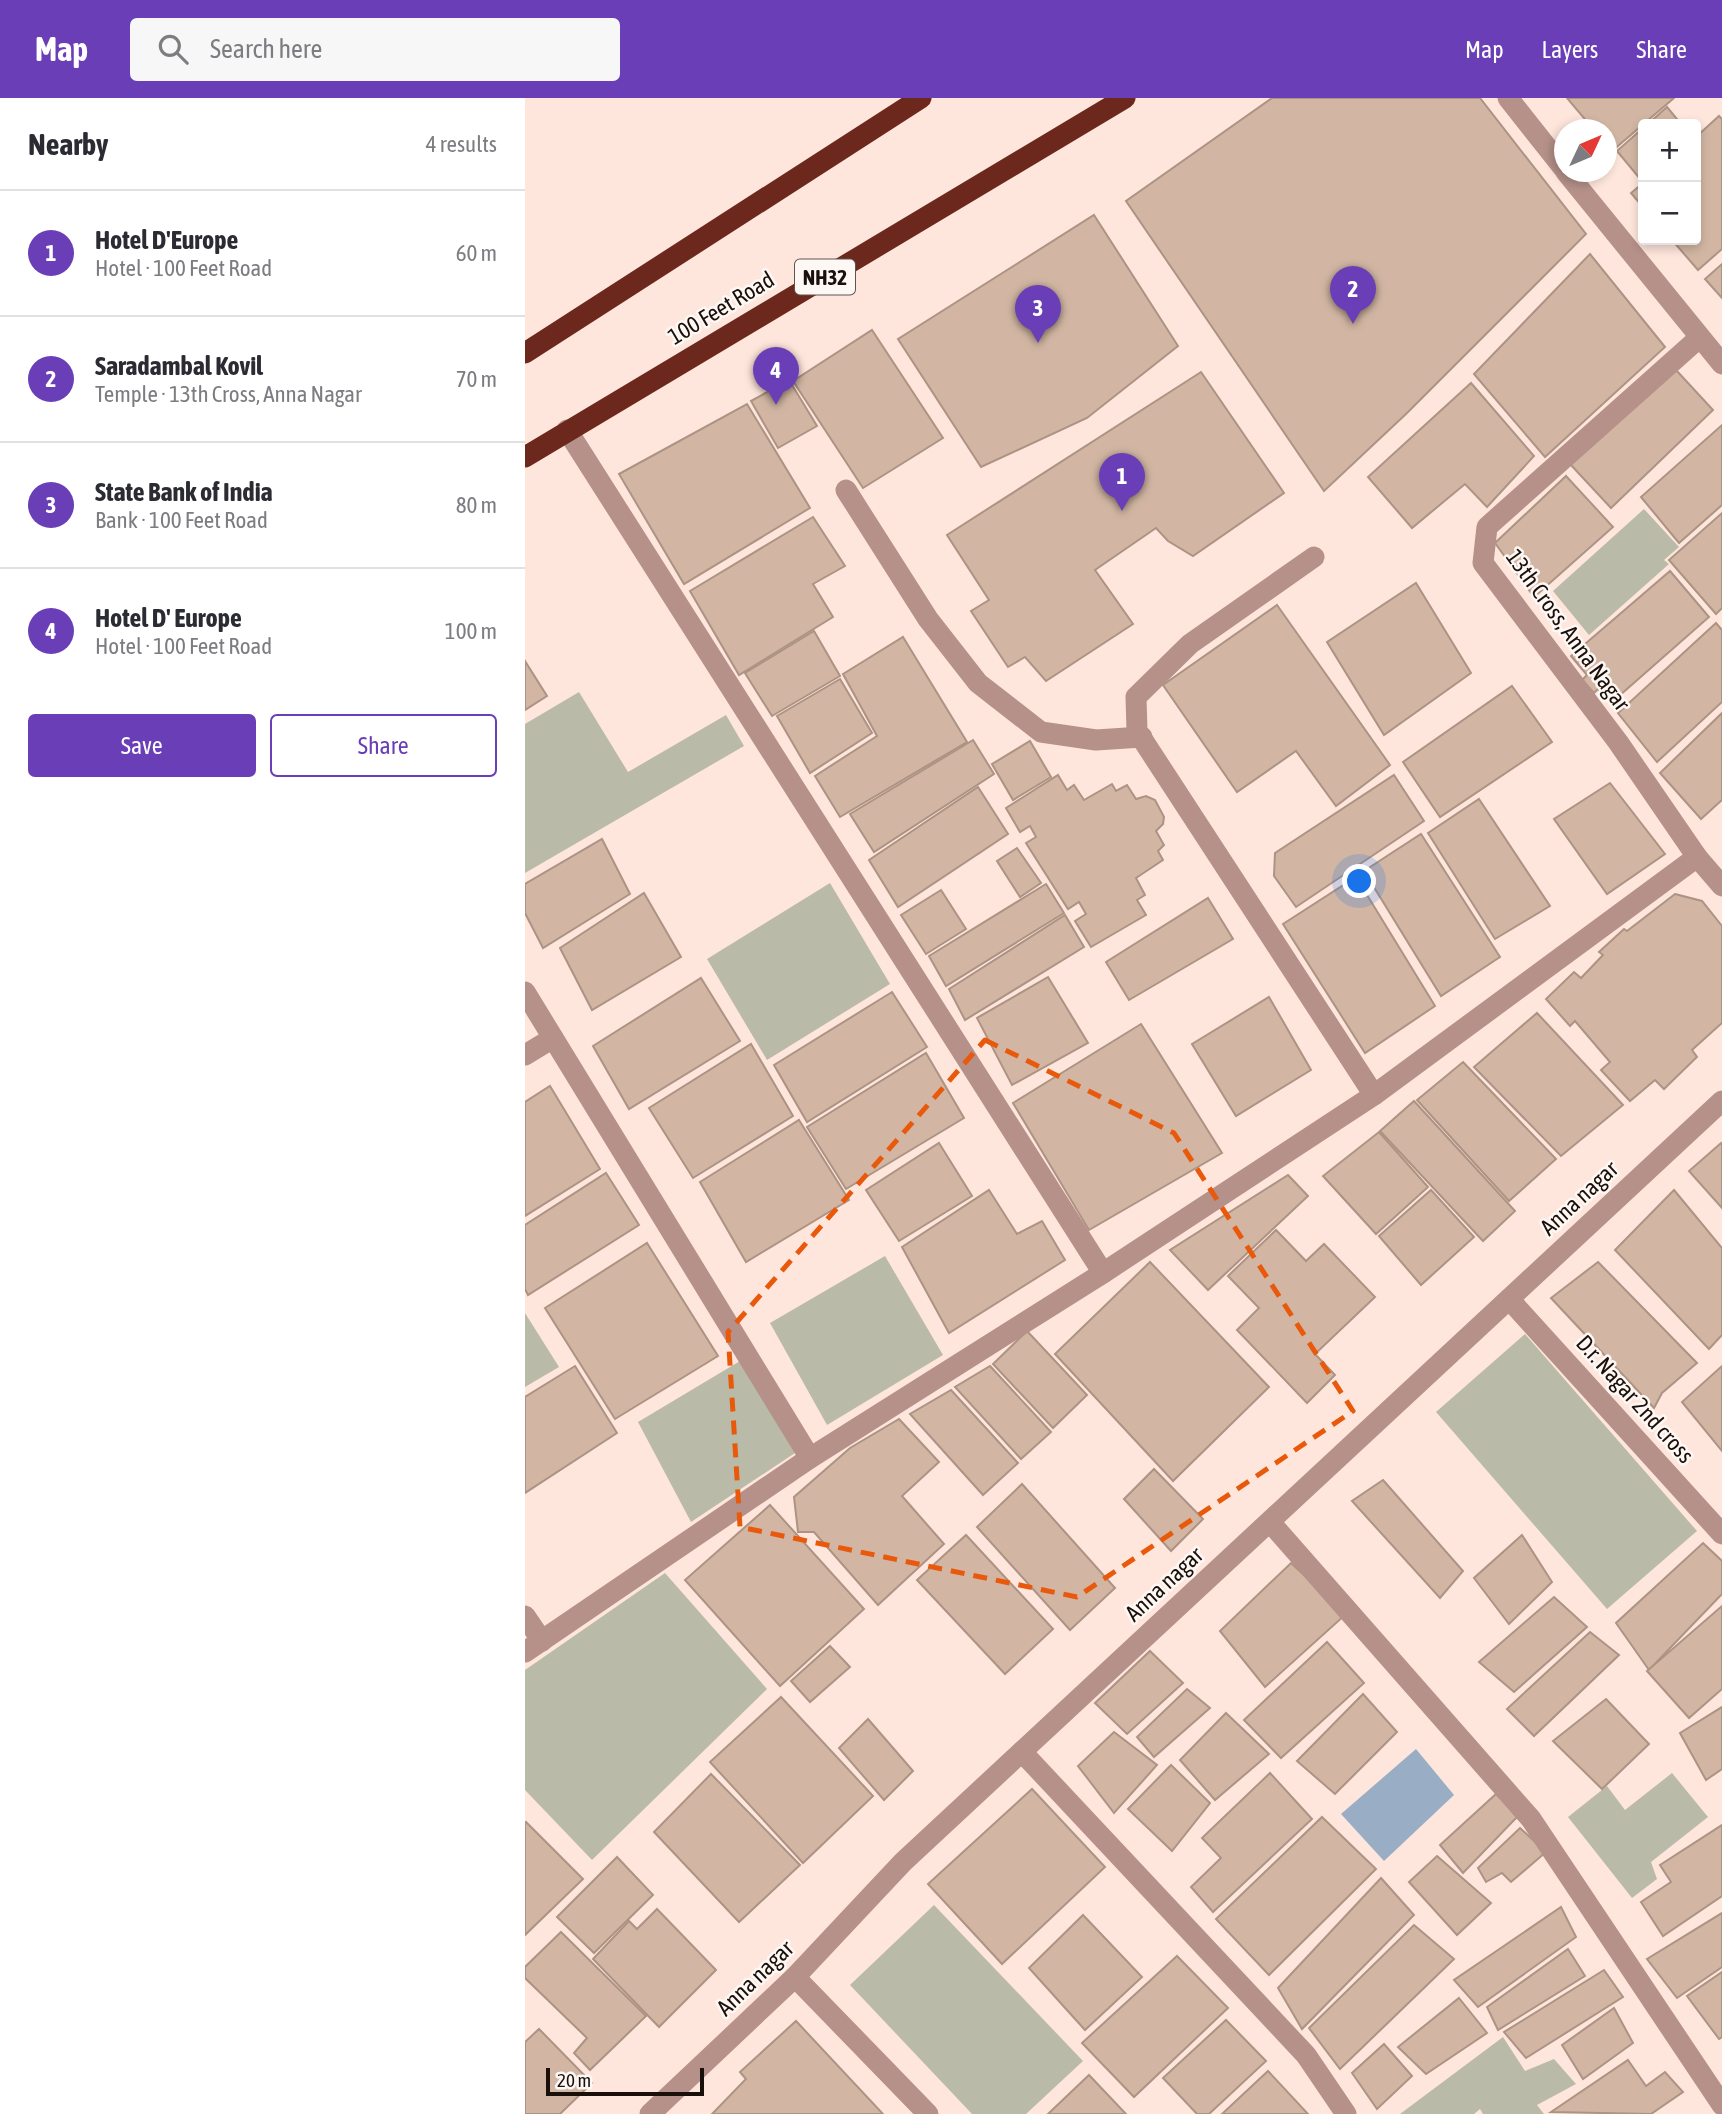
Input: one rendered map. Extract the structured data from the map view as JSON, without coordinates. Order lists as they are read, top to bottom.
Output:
{
  "streets": {
    "highway": ["NH32", "100 Feet Road"],
    "street": ["13th Cross, Anna Nagar", "Anna nagar", "D.r. Nagar 2nd cross"]
  },
  "crossings": [
    ["Anna nagar", "D.r. Nagar 2nd cross"]
  ],
  "scale_bar": "20 m",
  "north": "top right",
  "page": {
    "header": "Map",
    "search": "Search here",
    "nav": ["Map", "Layers", "Share"],
    "heading": ["Nearby", "4 results"],
    "map_buttons": ["+", "−"],
    "list": [
      {
        "mark": "1",
        "name": "Hotel D'Europe",
        "note": "Hotel · 100 Feet Road",
        "value": "60 m"
      },
      {
        "mark": "2",
        "name": "Saradambal Kovil",
        "note": "Temple · 13th Cross, Anna Nagar",
        "value": "70 m"
      },
      {
        "mark": "3",
        "name": "State Bank of India",
        "note": "Bank · 100 Feet Road",
        "value": "80 m"
      },
      {
        "mark": "4",
        "name": "Hotel D' Europe",
        "note": "Hotel · 100 Feet Road",
        "value": "100 m"
      }
    ],
    "pins": [
      "2",
      "3",
      "4",
      "1"
    ],
    "buttons": ["Save", "Share"],
    "scale": "20 m"
  }
}
